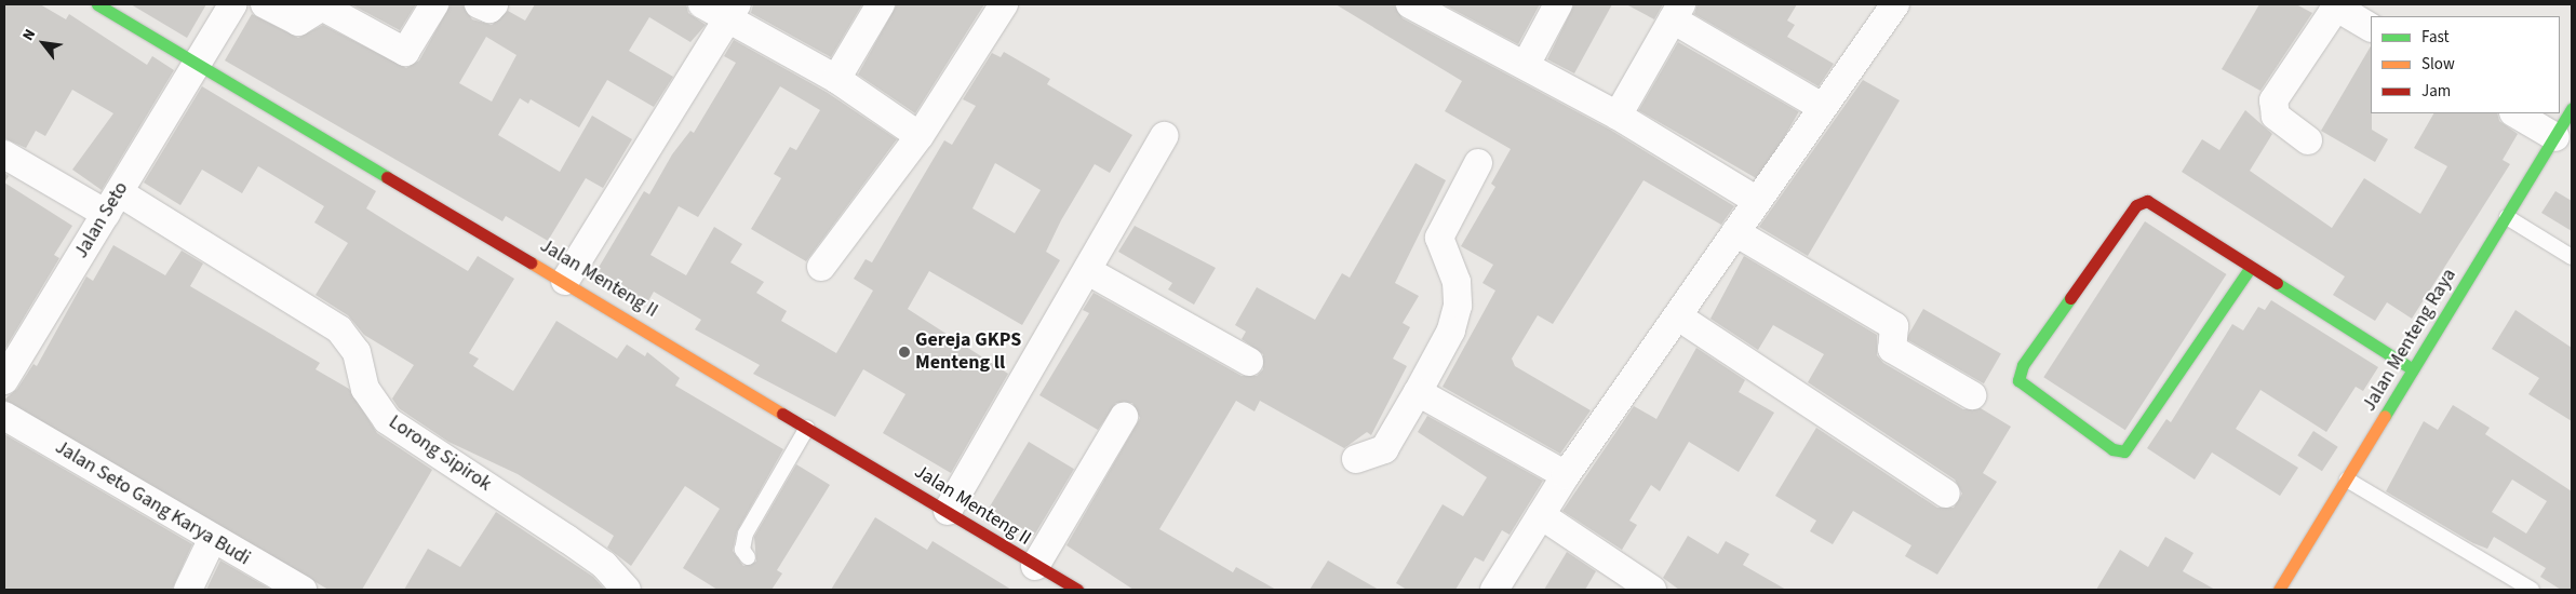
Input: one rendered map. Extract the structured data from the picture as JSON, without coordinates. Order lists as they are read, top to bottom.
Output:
{
  "streets": {
    "street": [
      "Jalan Seto",
      "Jalan Menteng II",
      "Jalan Menteng Raya",
      "Lorong Sipirok",
      "Jalan Seto Gang Karya Budi"
    ]
  },
  "crossings": [
    ["Jalan Seto", "Jalan Menteng II"],
    ["Jalan Seto", "Lorong Sipirok"]
  ],
  "places": ["Gereja GKPS Menteng ll"],
  "legend": ["Fast", "Slow", "Jam"],
  "north": "top left"
}
